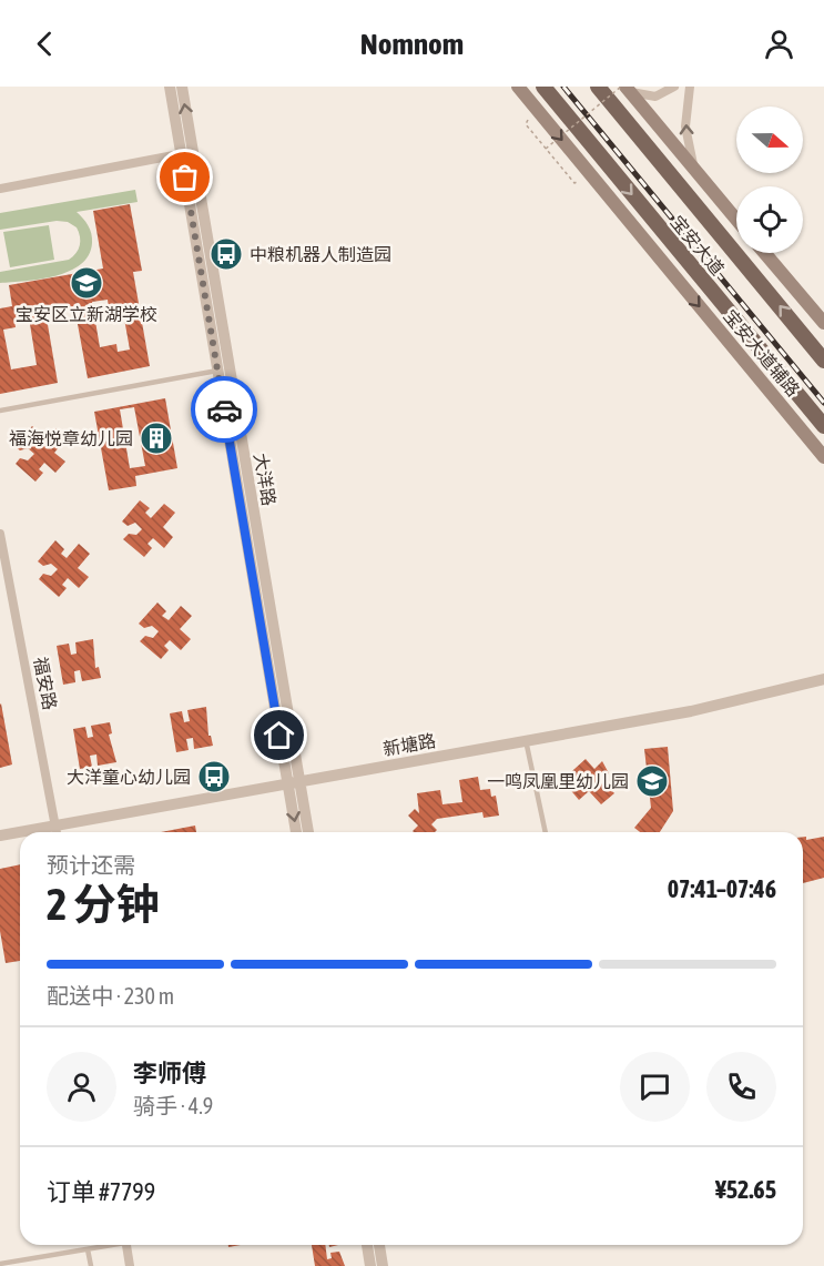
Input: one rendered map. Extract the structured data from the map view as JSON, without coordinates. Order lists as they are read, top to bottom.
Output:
{
  "streets": {
    "main road": ["宝安大道", "宝安大道辅路"],
    "street": ["大洋路", "福安路", "新塘路"]
  },
  "crossings": [
    ["大洋路", "新塘路"],
    ["福安路", "新塘路"]
  ],
  "places": {
    "bus stop": ["中粮机器人制造园", "大洋童心幼儿园"],
    "school or university": ["宝安区立新湖学校", "一鸣凤凰里幼儿园"],
    "building": ["福海悦章幼儿园"]
  },
  "north": "right",
  "page": {
    "header": "Nomnom",
    "heading": ["2 分钟", "预计还需", "07:41–07:46"],
    "panel": [
      "李师傅",
      "骑手 · 4.9",
      "订单 #7799",
      "¥52.65"
    ],
    "bar": "配送中 · 230 m"
  }
}
